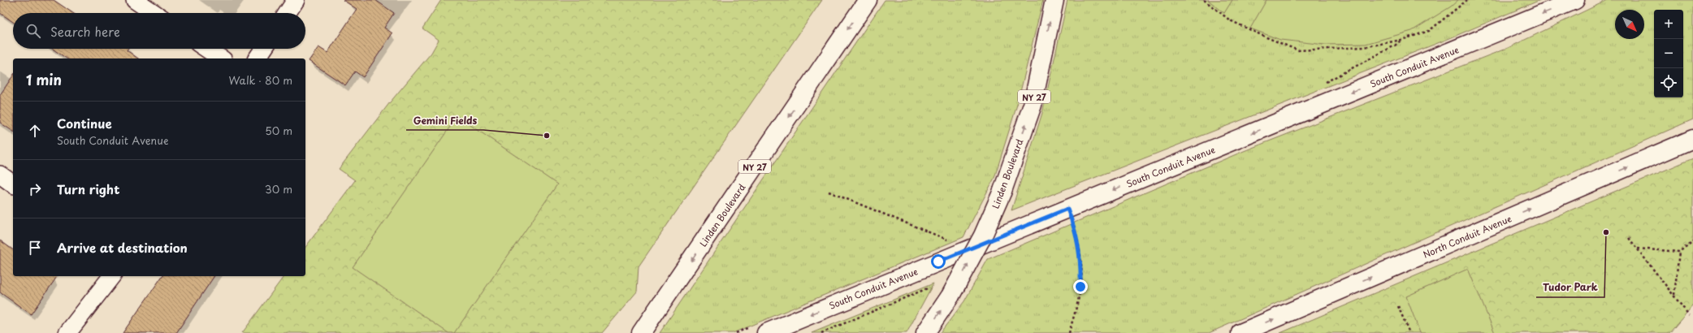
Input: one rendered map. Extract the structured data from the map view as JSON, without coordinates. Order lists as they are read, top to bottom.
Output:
{
  "streets": {
    "main road": [
      "South Conduit Avenue",
      "NY 27",
      "Linden Boulevard",
      "North Conduit Avenue"
    ]
  },
  "one_way": ["South Conduit Avenue", "North Conduit Avenue"],
  "places": ["Gemini Fields", "Tudor Park"],
  "north": "bottom right",
  "page": {
    "map_buttons": ["+", "−"],
    "search": "Search here",
    "heading": ["1 min", "Walk · 80 m"],
    "list": [
      ["Continue", "South Conduit Avenue", "50 m"],
      ["Turn right", "30 m"],
      "Arrive at destination"
    ]
  }
}
